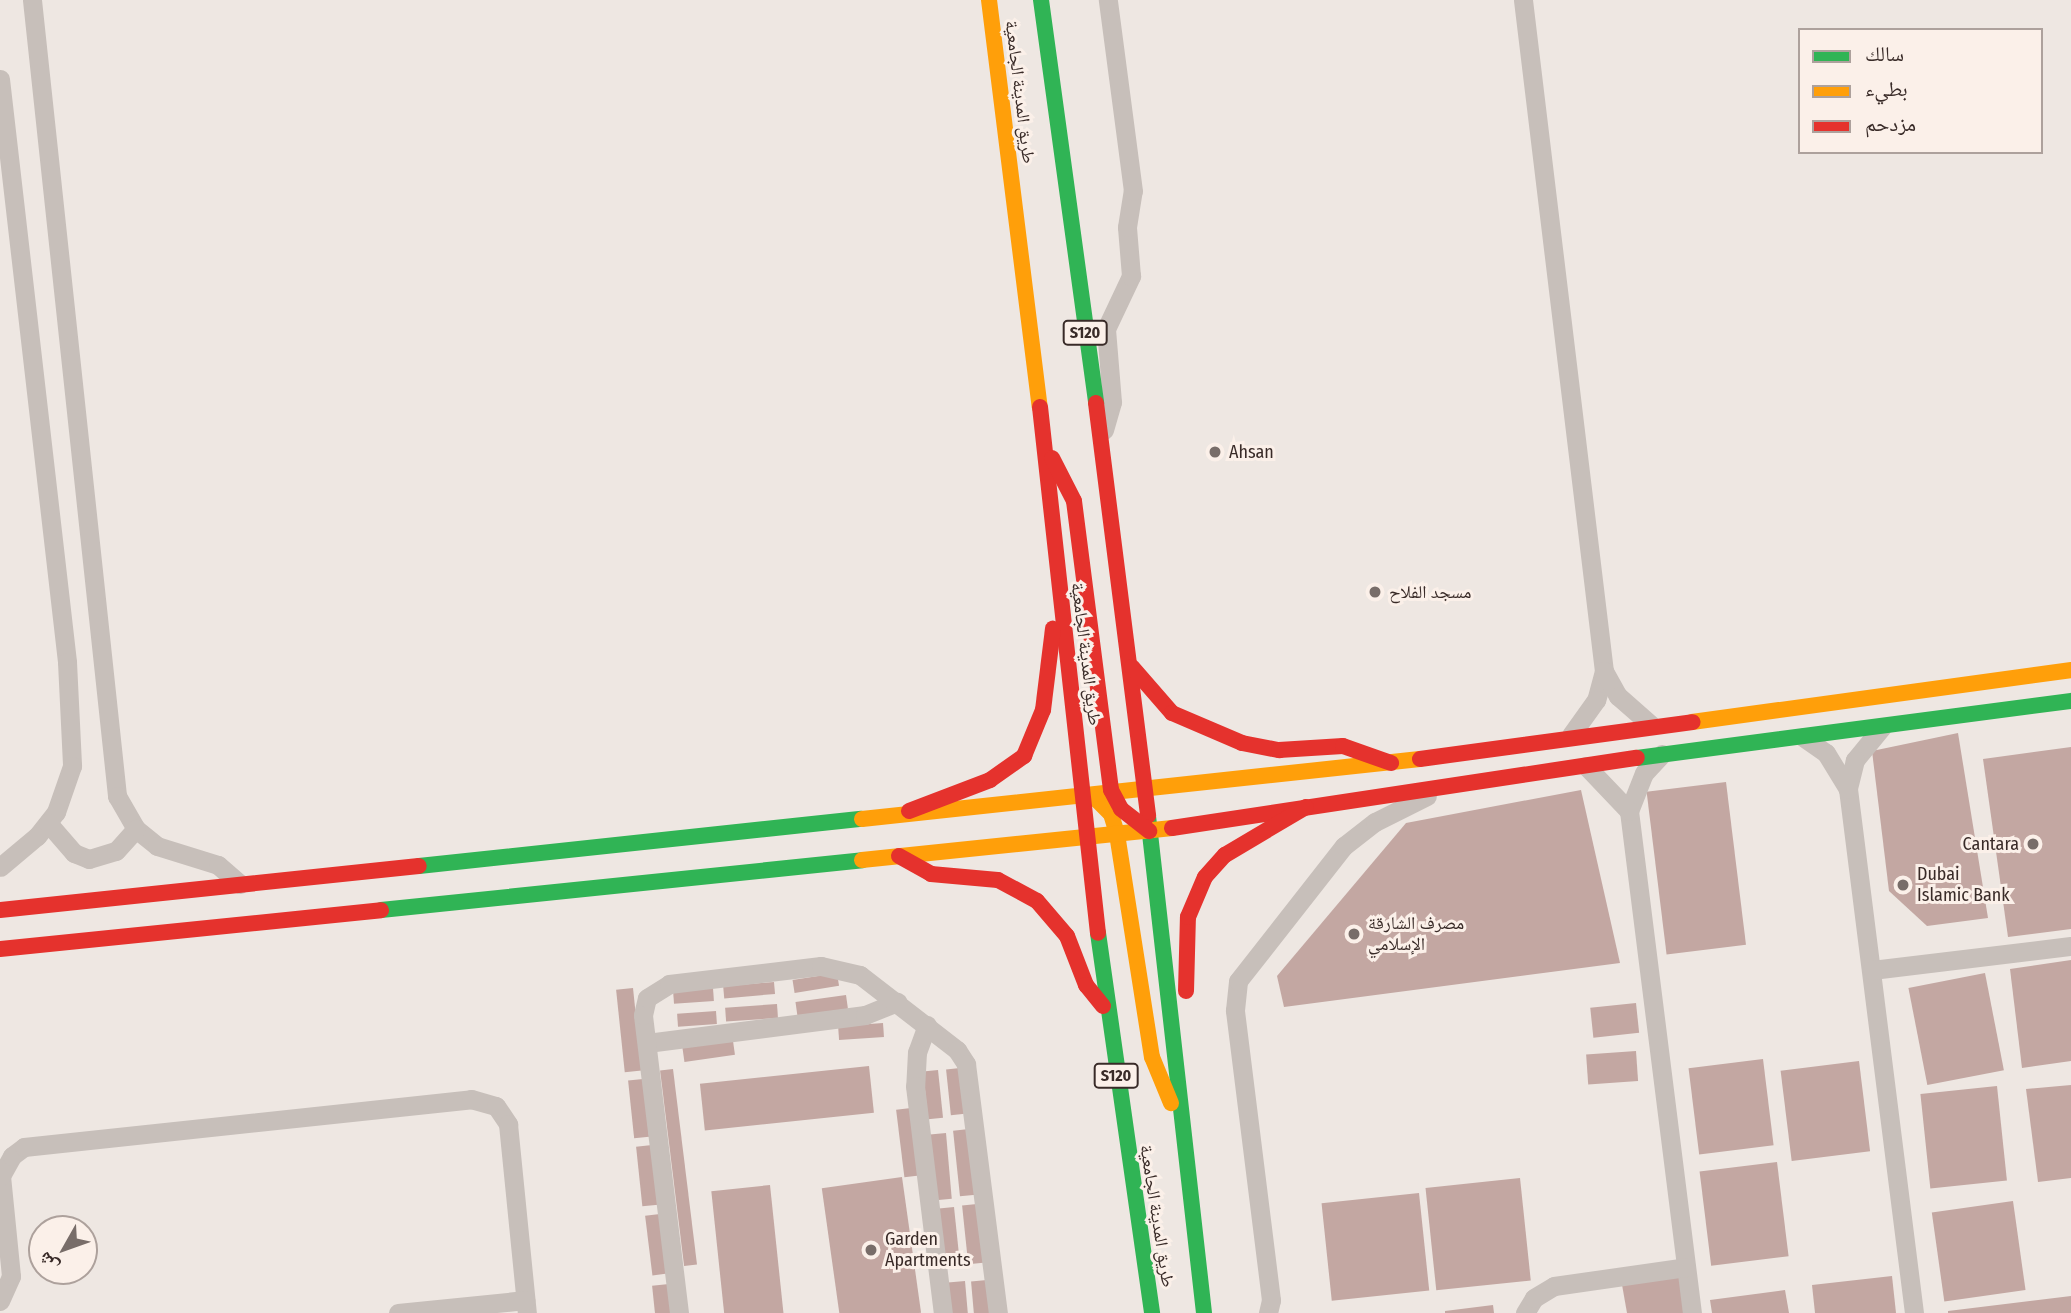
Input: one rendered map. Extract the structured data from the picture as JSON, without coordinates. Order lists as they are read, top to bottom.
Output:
{
  "streets": {
    "main road": ["طريق المدينة الجامعية", "S120"]
  },
  "places": [
    "Ahsan",
    "مسجد الفلاح",
    "Cantara",
    "Dubai Islamic Bank",
    "مصرف الشارقة الإسلامي",
    "Garden Apartments"
  ],
  "legend": ["سالك", "بطيء", "مزدحم"],
  "north": "bottom left"
}
